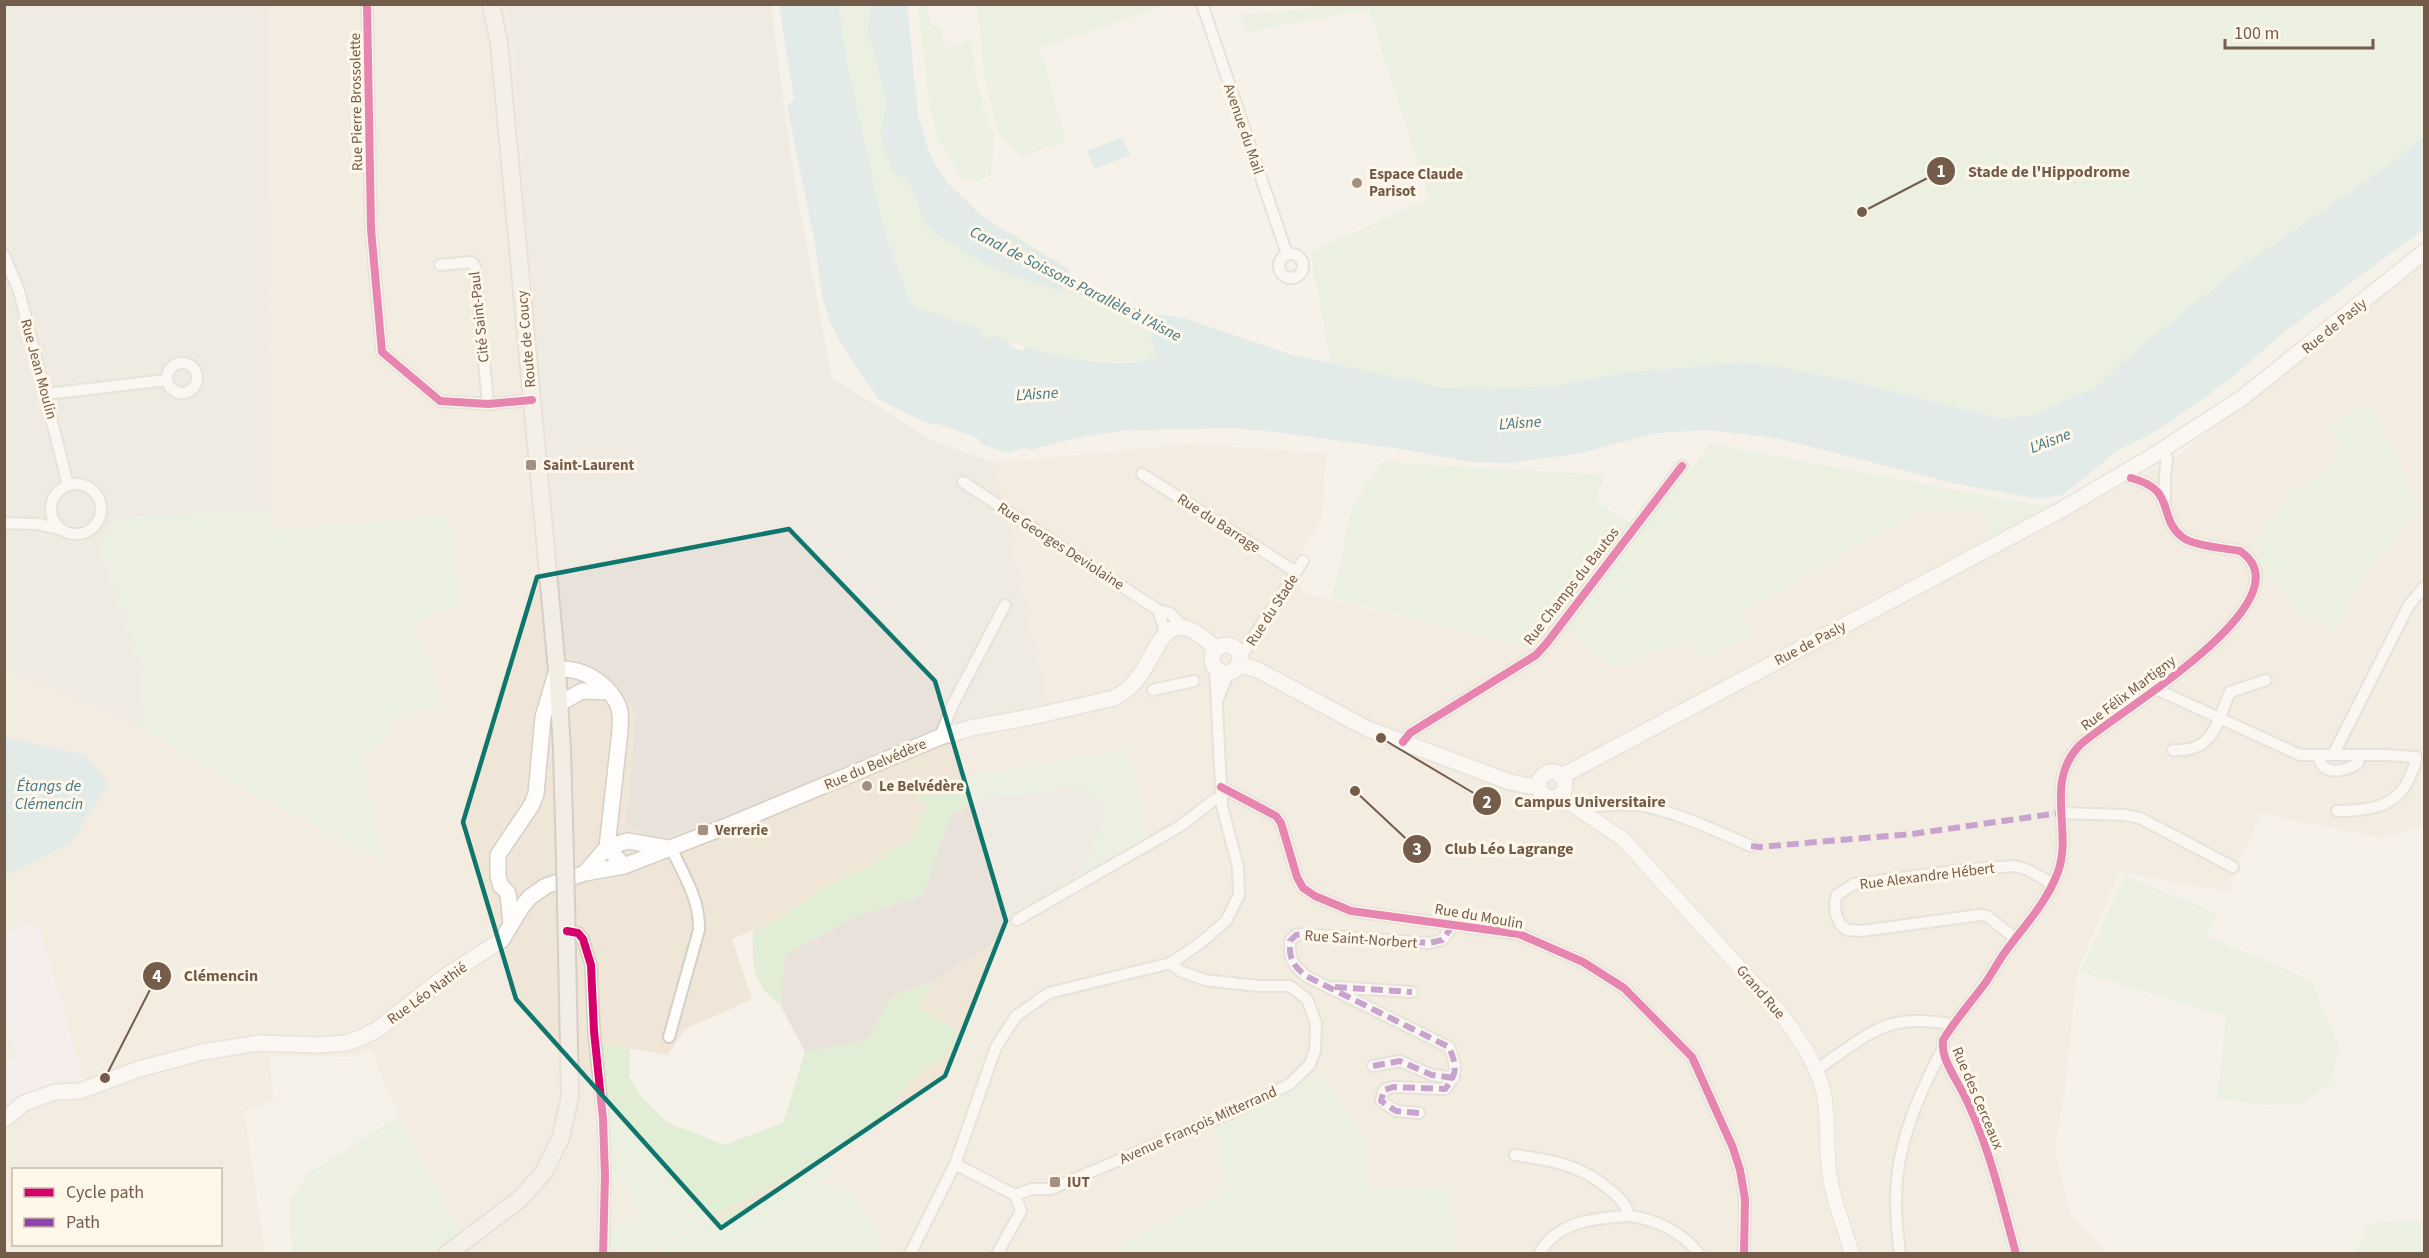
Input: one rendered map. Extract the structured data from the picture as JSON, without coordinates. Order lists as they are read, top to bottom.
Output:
{
  "streets": {
    "main road": [
      "Rue de Pasly",
      "Route de Coucy",
      "Rue Georges Deviolaine",
      "Rue du Belvédère",
      "Rue Léo Nathié"
    ],
    "street": [
      "Rue Pierre Brossolette",
      "Avenue du Mail",
      "Cité Saint-Paul",
      "Rue Jean Moulin",
      "Rue du Barrage",
      "Rue Champs du Bautos",
      "Rue du Stade",
      "Rue Félix Martigny",
      "Rue Alexandre Hébert",
      "Rue du Moulin",
      "Rue Saint-Norbert",
      "Grand Rue",
      "Rue des Cerceaux",
      "Avenue François Mitterrand"
    ]
  },
  "crossings": [
    ["Rue Pierre Brossolette", "Cité Saint-Paul"],
    ["Rue de Pasly", "Rue Félix Martigny"],
    ["Rue de Pasly", "Grand Rue"],
    ["Rue du Barrage", "Rue du Stade"],
    ["Rue Félix Martigny", "Rue Alexandre Hébert"],
    ["Rue Félix Martigny", "Rue des Cerceaux"],
    ["Rue du Belvédère", "Rue Léo Nathié"],
    ["Rue du Moulin", "Rue Saint-Norbert"]
  ],
  "water": ["Canal de Soissons Parallèle à l'Aisne", "L'Aisne", "Étangs de Clémencin"],
  "places": {
    "other": [
      "Espace Claude Parisot",
      "Stade de l'Hippodrome",
      "Campus Universitaire",
      "Le Belvédère",
      "Club Léo Lagrange",
      "Clémencin"
    ],
    "transit": ["Saint-Laurent", "Verrerie", "IUT"]
  },
  "legend": ["Cycle path", "Path"],
  "scale_bar": "100 m"
}
